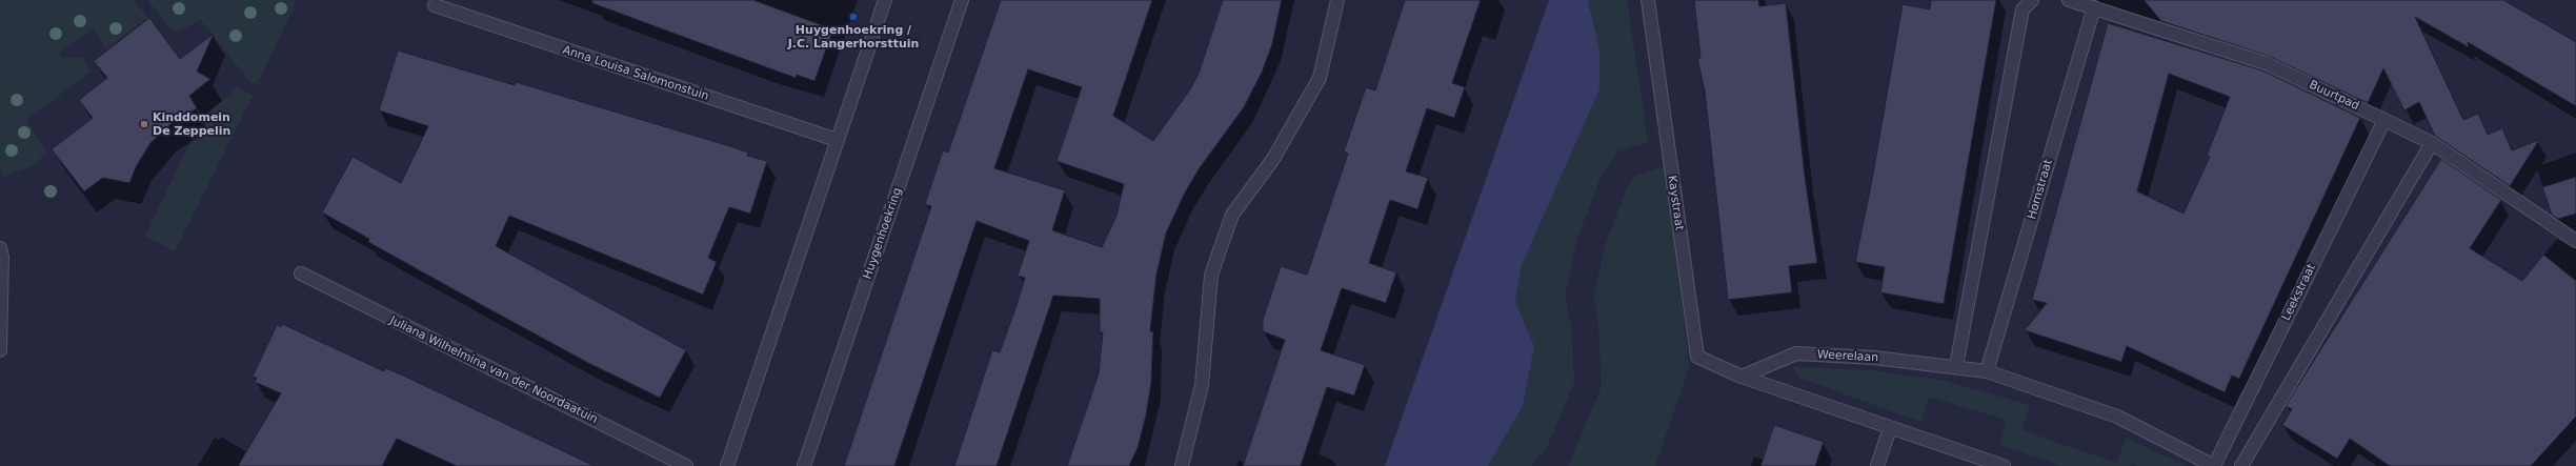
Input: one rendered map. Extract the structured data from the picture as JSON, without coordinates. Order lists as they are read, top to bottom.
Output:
{
  "streets": {
    "street": [
      "Anna Louisa Salomonstuin",
      "Buurtpad",
      "Hornstraat",
      "Kaystraat",
      "Huygenhoekring",
      "Leekstraat",
      "Weerelaan",
      "Juliana Wilhelmina van der Noordaatuin"
    ]
  },
  "crossings": [
    ["Buurtpad", "Hornstraat"],
    ["Buurtpad", "Leekstraat"],
    ["Hornstraat", "Weerelaan"],
    ["Kaystraat", "Weerelaan"],
    ["Leekstraat", "Weerelaan"]
  ],
  "places": ["Huygenhoekring / J.C. Langerhorsttuin", "Kinddomein De Zeppelin"]
}
